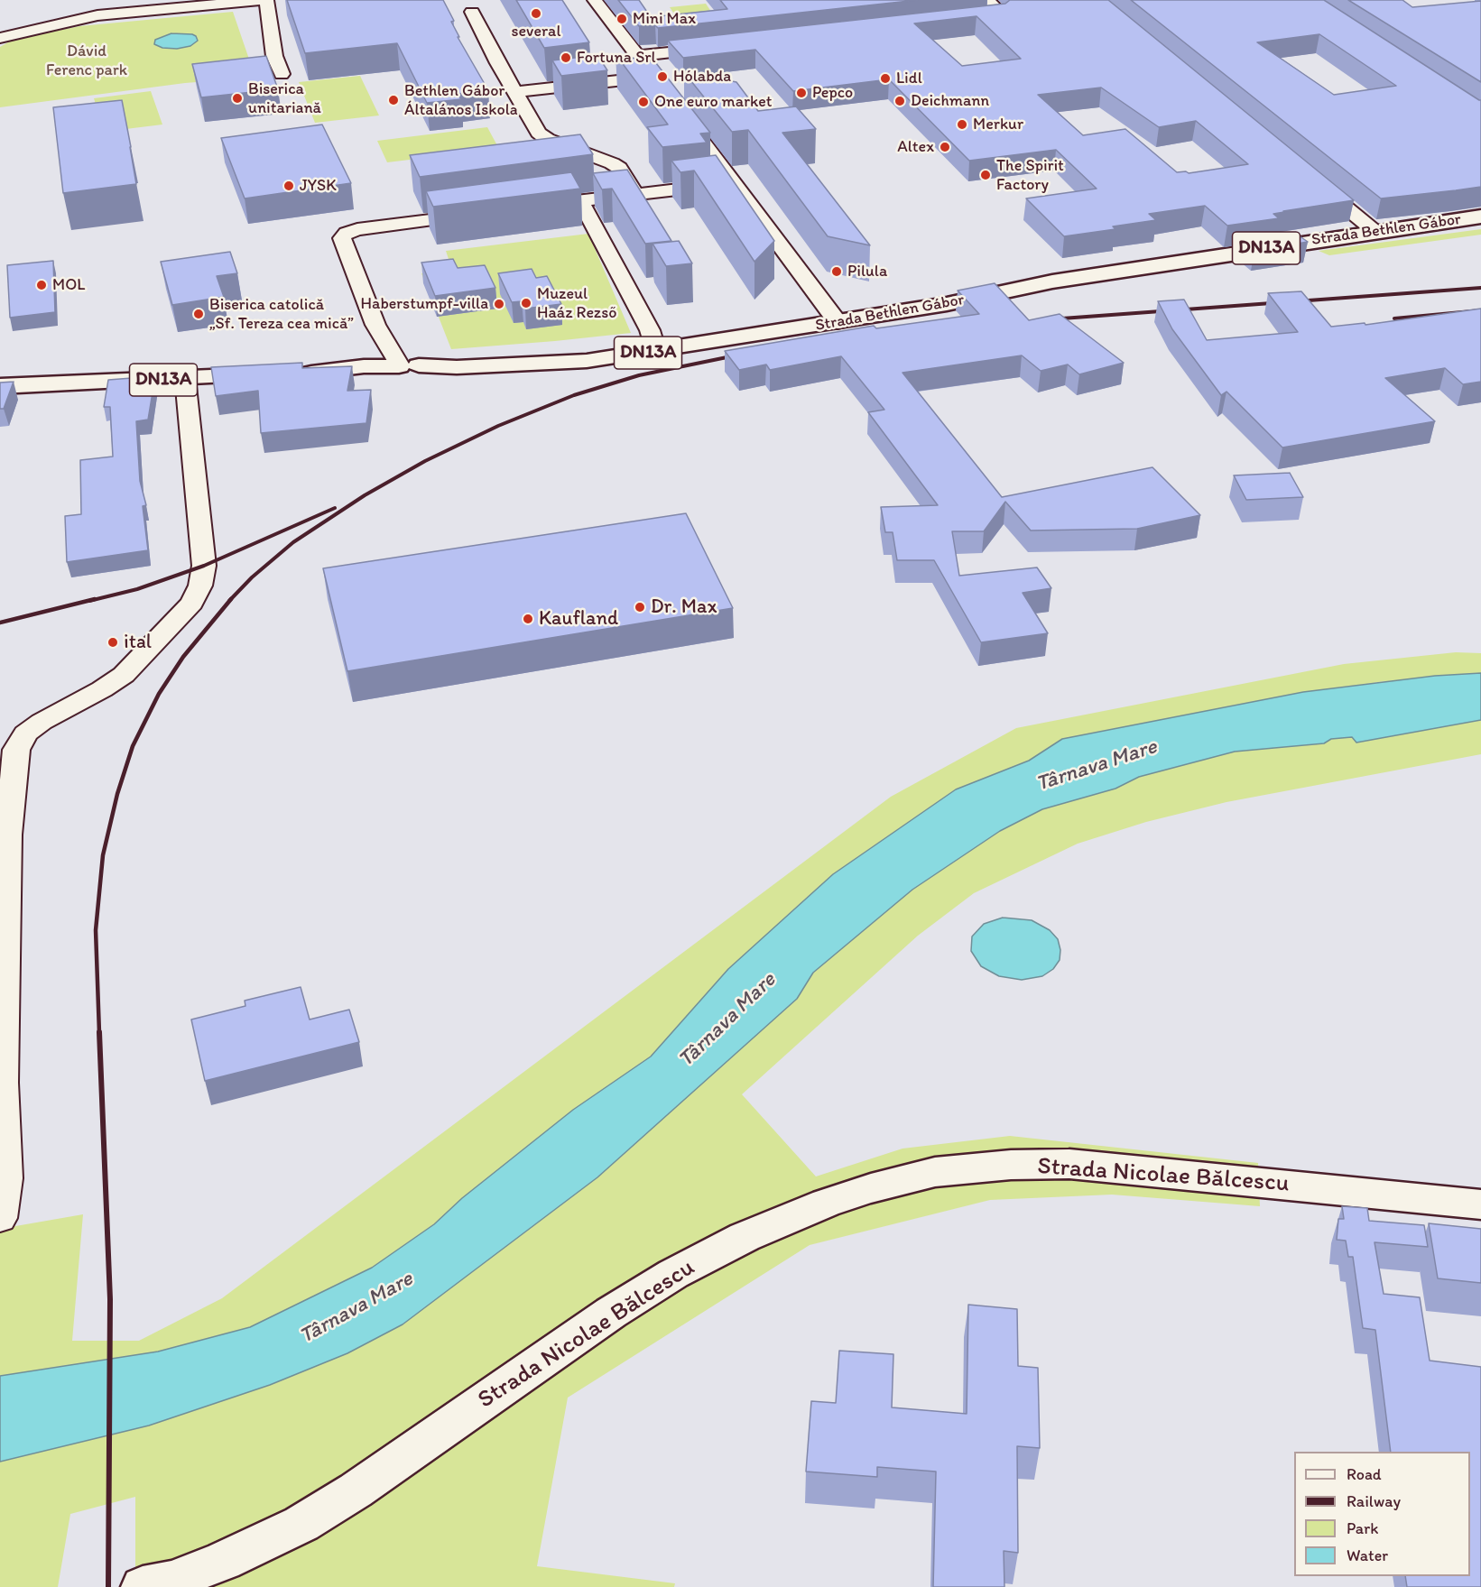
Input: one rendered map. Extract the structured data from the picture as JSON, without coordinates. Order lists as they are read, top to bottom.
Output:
{
  "streets": {
    "main road": ["Strada Bethlen Gábor", "DN13A", "Strada Nicolae Bălcescu"]
  },
  "crossings": [
    ["Strada Bethlen Gábor", "DN13A"]
  ],
  "water": ["Târnava Mare"],
  "parks": ["Dávid Ferenc park"],
  "places": [
    "several",
    "Mini Max",
    "Fortuna Srl",
    "Hólabda",
    "Lidl",
    "Pepco",
    "Biserica unitariană",
    "Bethlen Gábor Általános Iskola",
    "Deichmann",
    "One euro market",
    "Merkur",
    "Altex",
    "The Spirit Factory",
    "JYSK",
    "Pilula",
    "MOL",
    "Muzeul Haáz Rezső",
    "Haberstumpf-villa",
    "Biserica catolică „Sf. Tereza cea mică”",
    "Dr. Max",
    "Kaufland",
    "ital"
  ],
  "legend": [
    "Road",
    "Railway",
    "Park",
    "Water"
  ]
}
